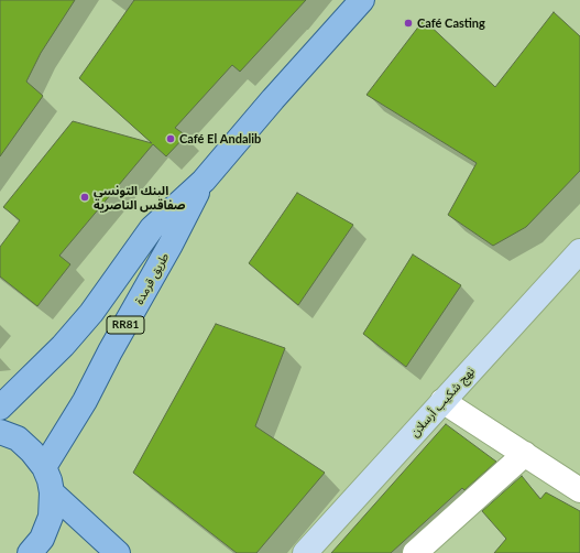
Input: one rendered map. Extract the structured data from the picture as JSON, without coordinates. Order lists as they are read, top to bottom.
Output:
{
  "streets": {
    "main road": ["طريق قرمدة", "RR81"],
    "street": ["نهج شكيب أرسلان"]
  },
  "places": ["Café Casting", "Café El Andalib", "البنك التونسي صفاقس الناصرية"]
}
